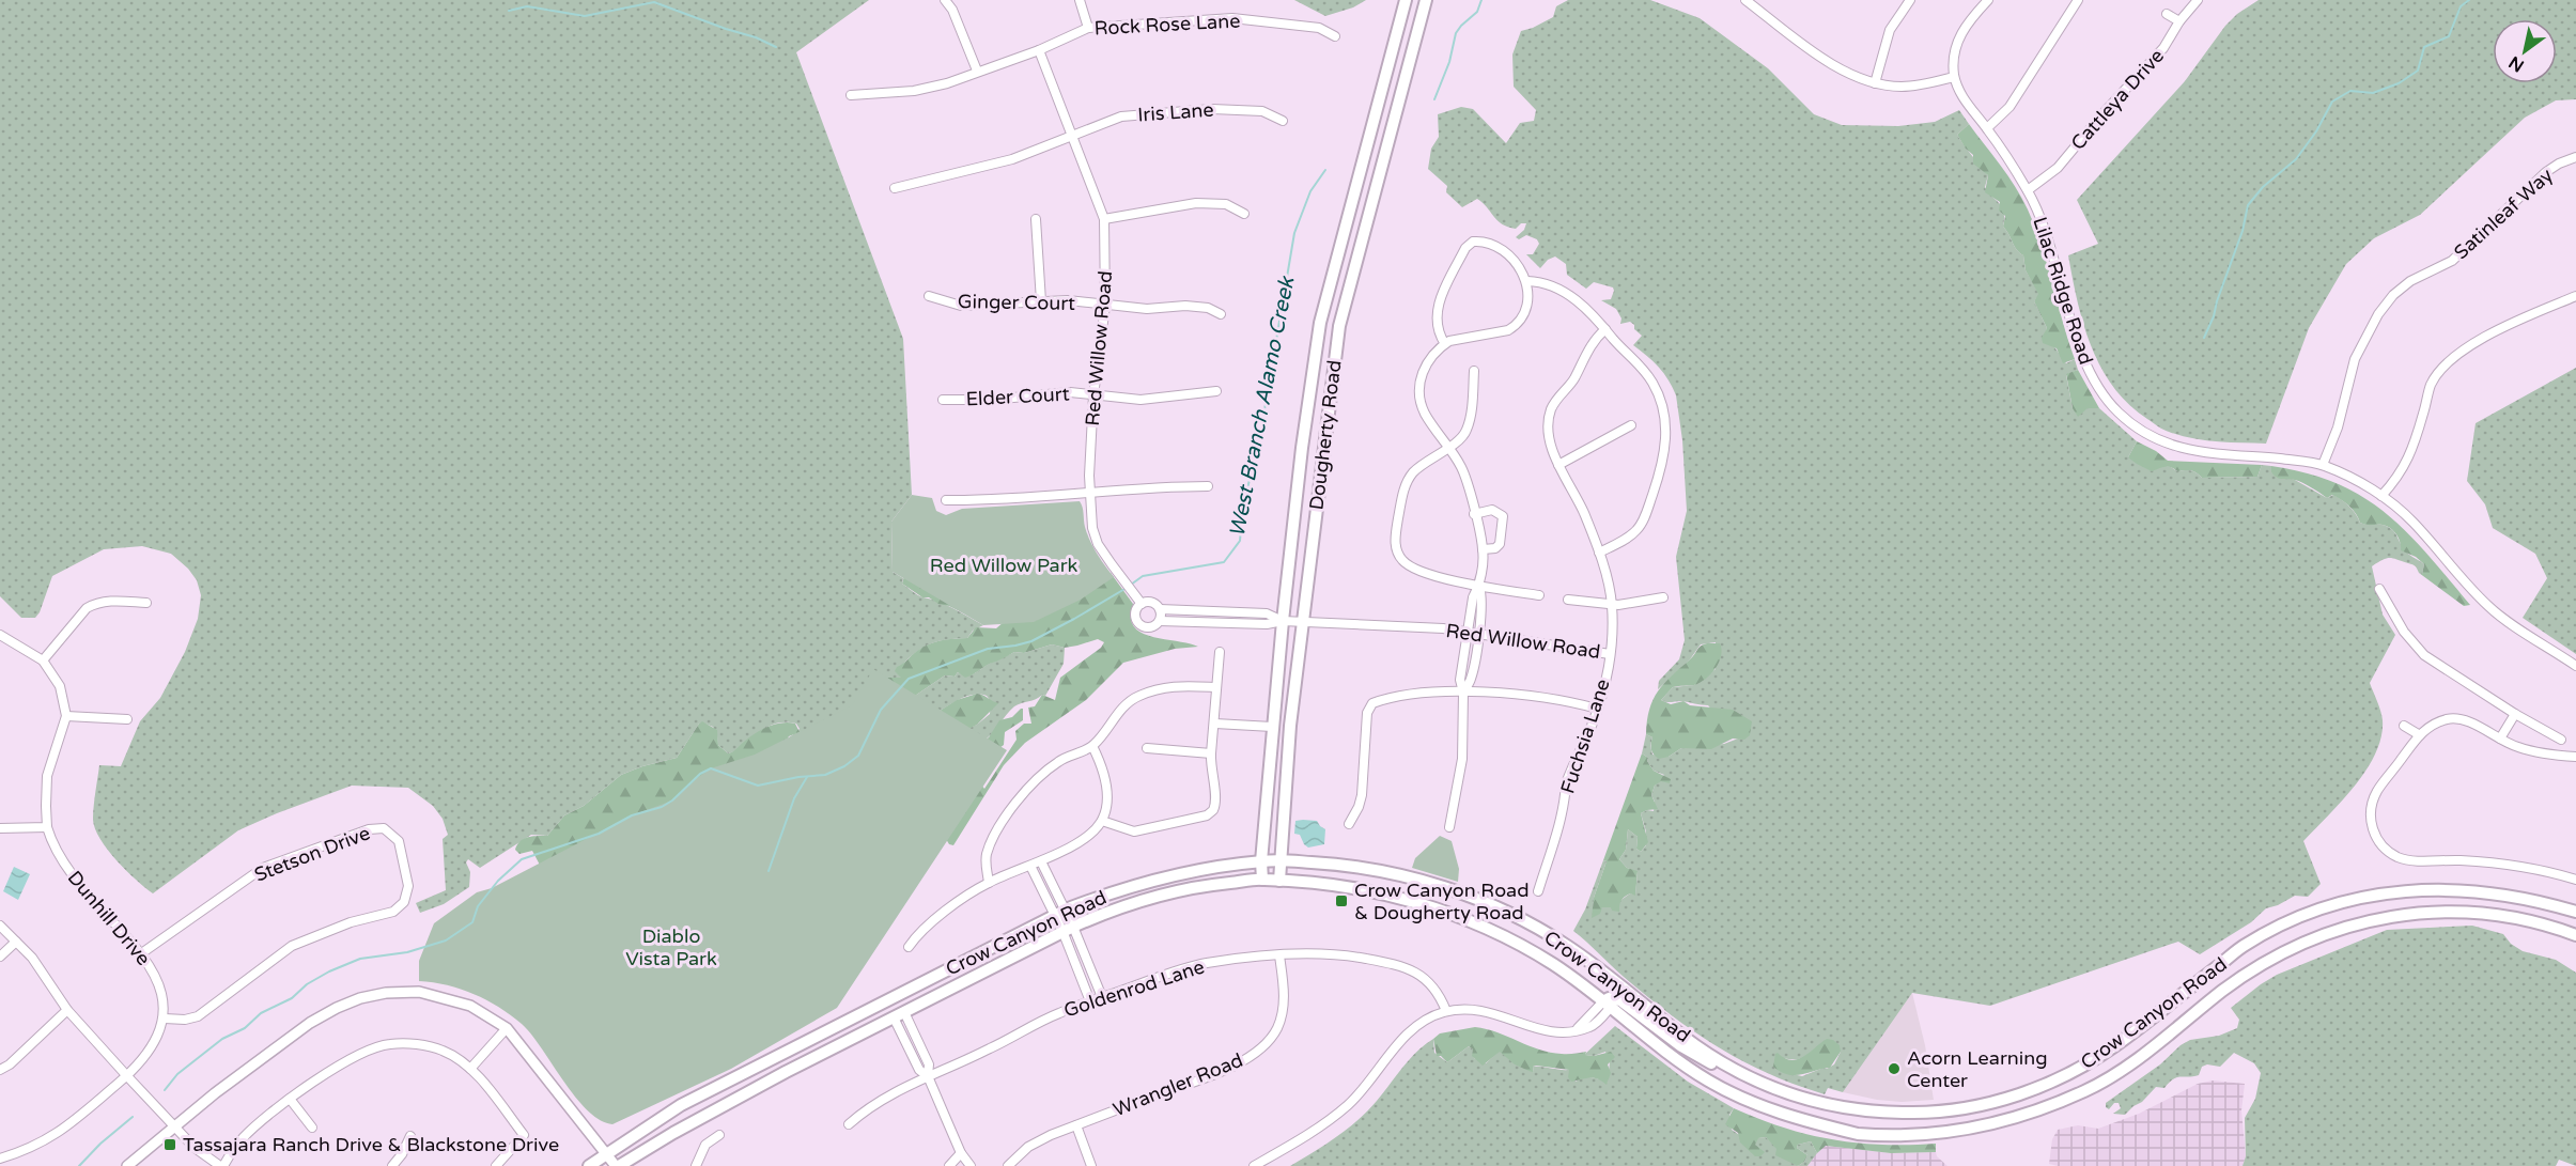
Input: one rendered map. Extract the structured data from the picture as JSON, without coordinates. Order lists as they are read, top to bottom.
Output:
{
  "streets": {
    "main road": ["Dougherty Road", "Crow Canyon Road"],
    "street": [
      "Rock Rose Lane",
      "Cattleya Drive",
      "Iris Lane",
      "Satinleaf Way",
      "Lilac Ridge Road",
      "Ginger Court",
      "Red Willow Road",
      "Elder Court",
      "Fuchsia Lane",
      "Stetson Drive",
      "Dunhill Drive",
      "Goldenrod Lane",
      "Wrangler Road"
    ]
  },
  "crossings": [
    ["Rock Rose Lane", "Red Willow Road"],
    ["Cattleya Drive", "Lilac Ridge Road"],
    ["Iris Lane", "Red Willow Road"],
    ["Satinleaf Way", "Lilac Ridge Road"],
    ["Ginger Court", "Red Willow Road"],
    ["Red Willow Road", "Elder Court"],
    ["Red Willow Road", "Dougherty Road"],
    ["Red Willow Road", "Fuchsia Lane"],
    ["Dougherty Road", "Crow Canyon Road"],
    ["Stetson Drive", "Dunhill Drive"],
    ["Goldenrod Lane", "Wrangler Road"]
  ],
  "water": ["West Branch Alamo Creek"],
  "parks": ["Red Willow Park", "Diablo Vista Park"],
  "places": {
    "transit": ["Crow Canyon Road & Dougherty Road", "Tassajara Ranch Drive & Blackstone Drive"],
    "other": ["Acorn Learning Center"]
  },
  "north": "bottom left"
}
